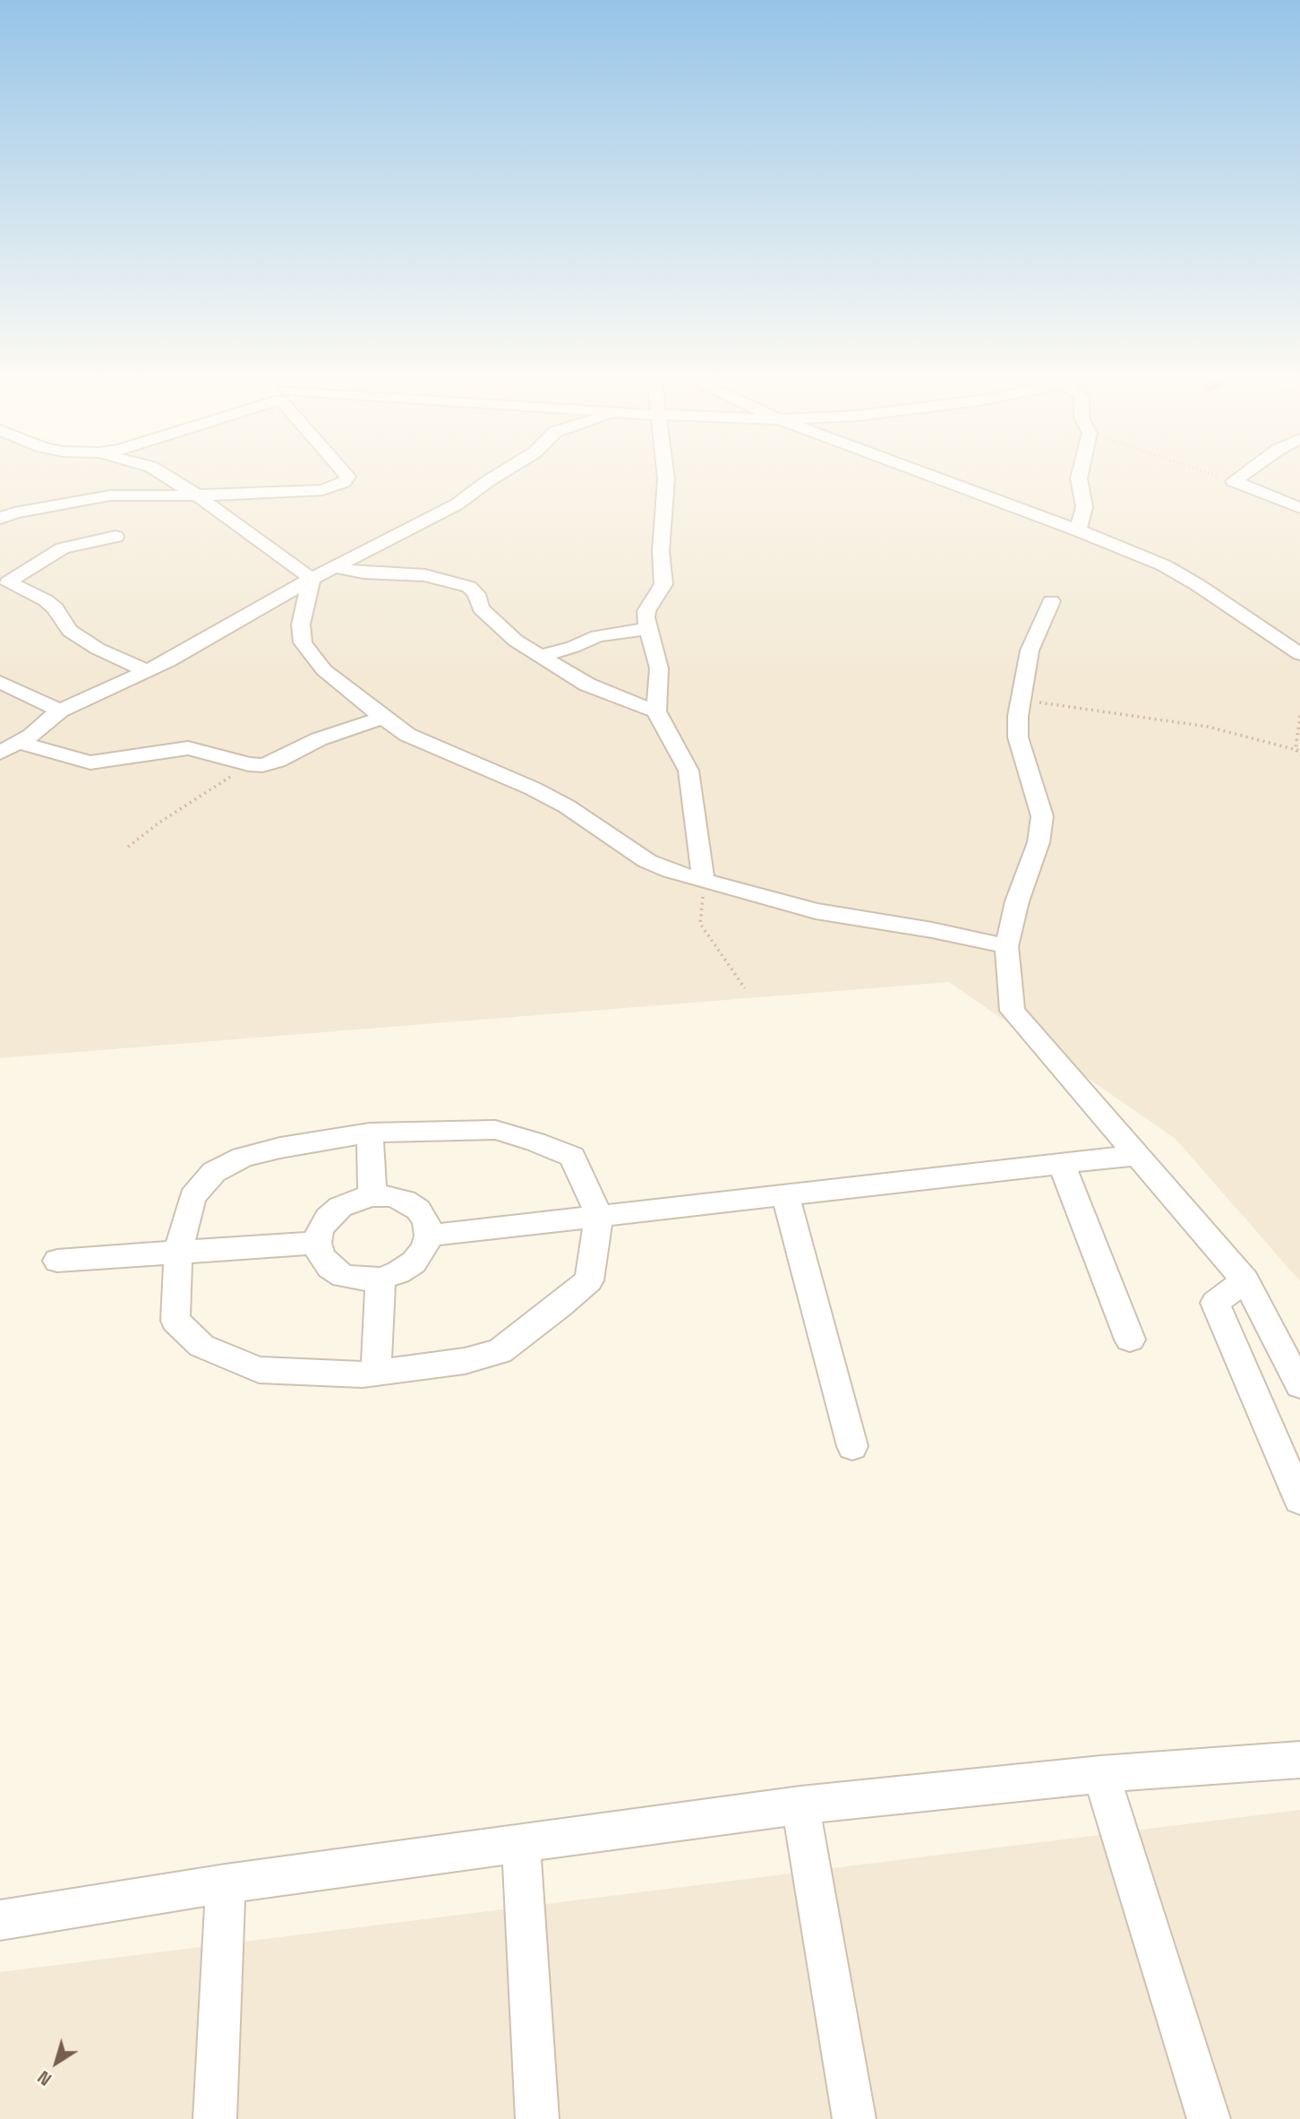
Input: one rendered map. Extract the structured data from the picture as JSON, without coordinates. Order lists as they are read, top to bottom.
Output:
{
  "north": "bottom left"
}
